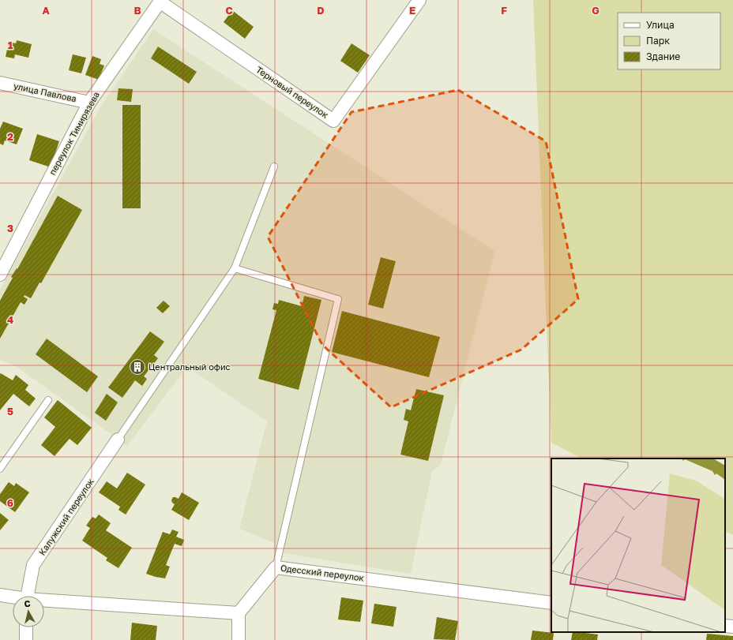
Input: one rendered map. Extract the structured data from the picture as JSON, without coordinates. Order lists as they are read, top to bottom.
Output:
{
  "streets": {
    "street": [
      "улица Павлова",
      "Терновый переулок",
      "переулок Тимирязева",
      "Калужский переулок",
      "Одесский переулок"
    ]
  },
  "crossings": [
    ["улица Павлова", "переулок Тимирязева"],
    ["Терновый переулок", "переулок Тимирязева"]
  ],
  "places": {
    "building": ["Центральный офис"]
  },
  "legend": ["Улица", "Парк", "Здание"],
  "north": "top",
  "grid": {
    "columns": [
      "A",
      "B",
      "C",
      "D",
      "E",
      "F",
      "G"
    ],
    "rows": [
      "1",
      "2",
      "3",
      "4",
      "5",
      "6"
    ]
  }
}
